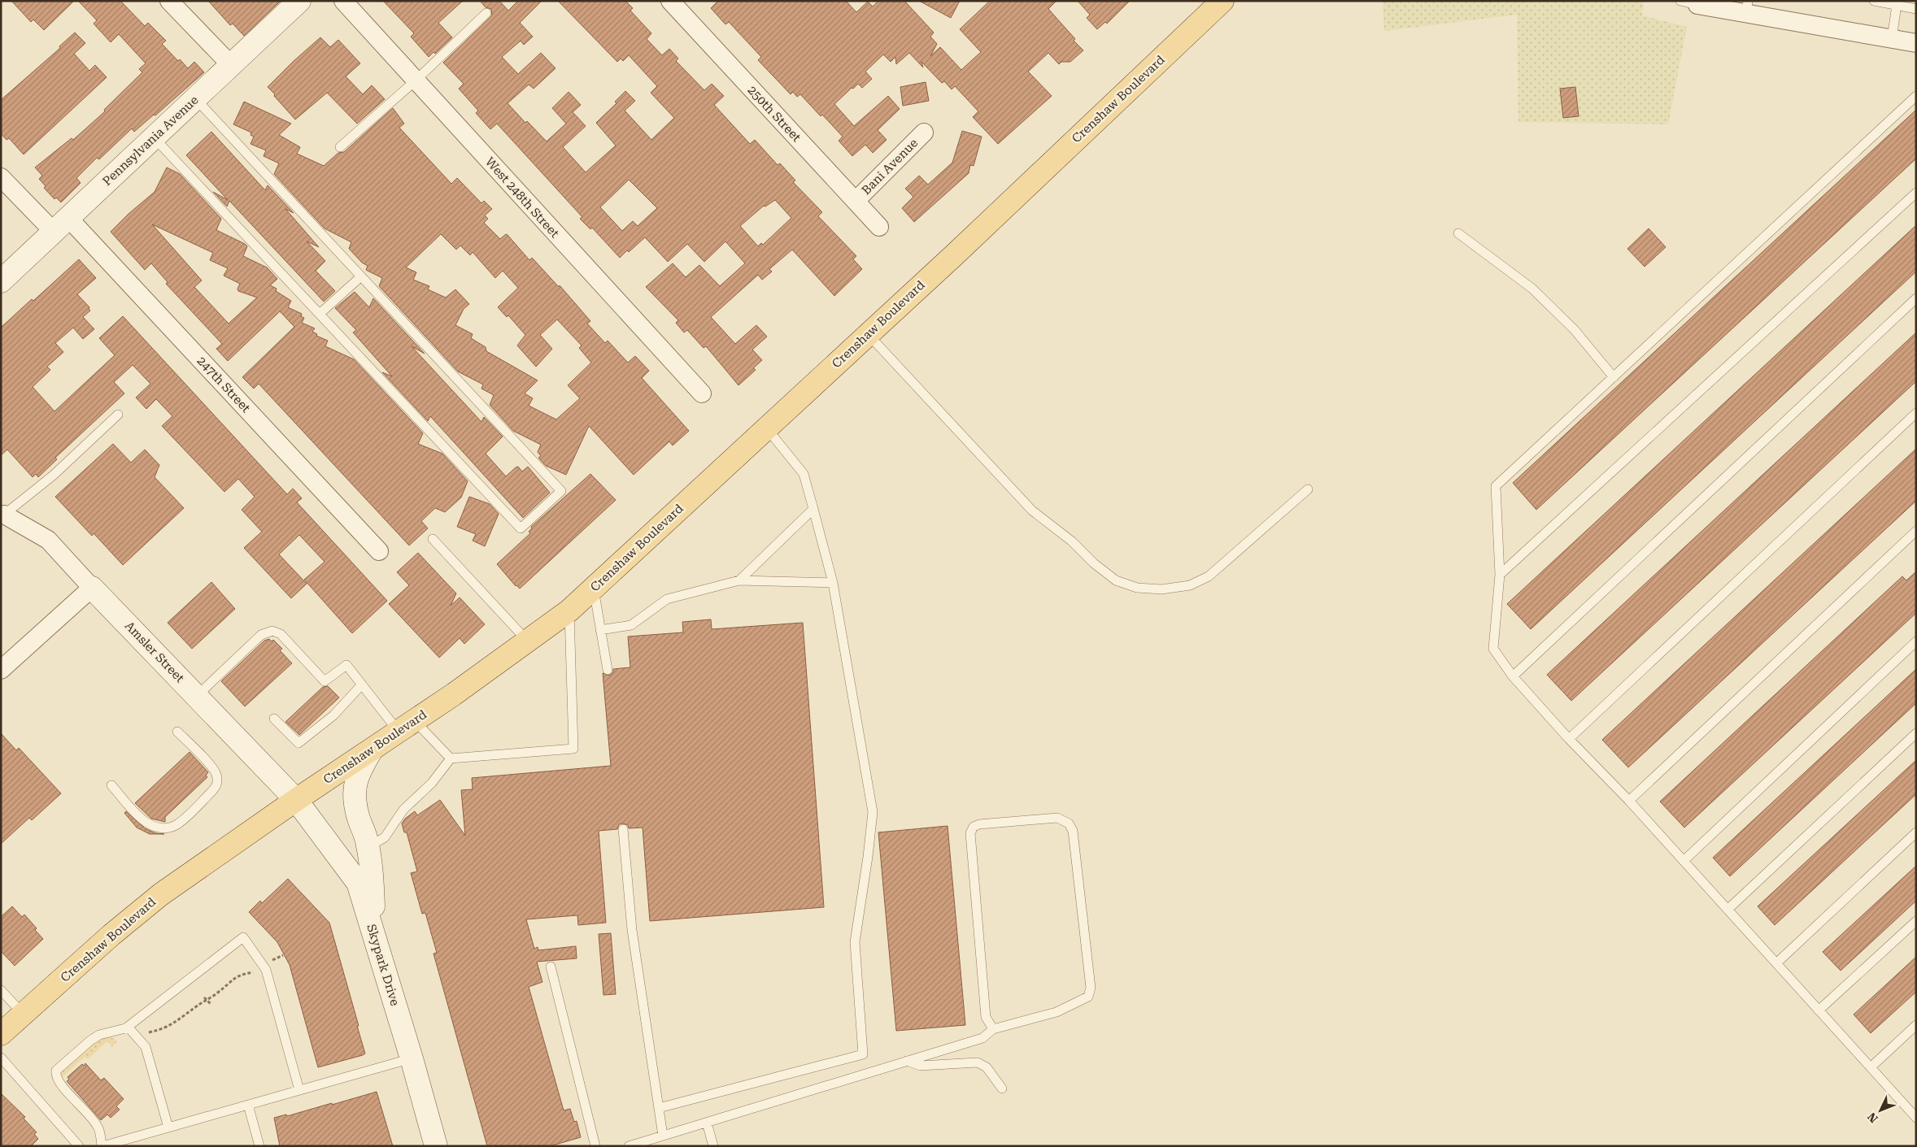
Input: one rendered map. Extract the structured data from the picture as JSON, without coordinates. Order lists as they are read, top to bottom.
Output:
{
  "streets": {
    "main road": ["Crenshaw Boulevard"],
    "street": [
      "250th Street",
      "Pennsylvania Avenue",
      "Bani Avenue",
      "West 248th Street",
      "247th Street",
      "Amsler Street",
      "Skypark Drive"
    ]
  },
  "crossings": [
    ["Crenshaw Boulevard", "Amsler Street"],
    ["Crenshaw Boulevard", "Skypark Drive"],
    ["250th Street", "Bani Avenue"],
    ["Pennsylvania Avenue", "247th Street"],
    ["Amsler Street", "Skypark Drive"]
  ],
  "north": "bottom left"
}
